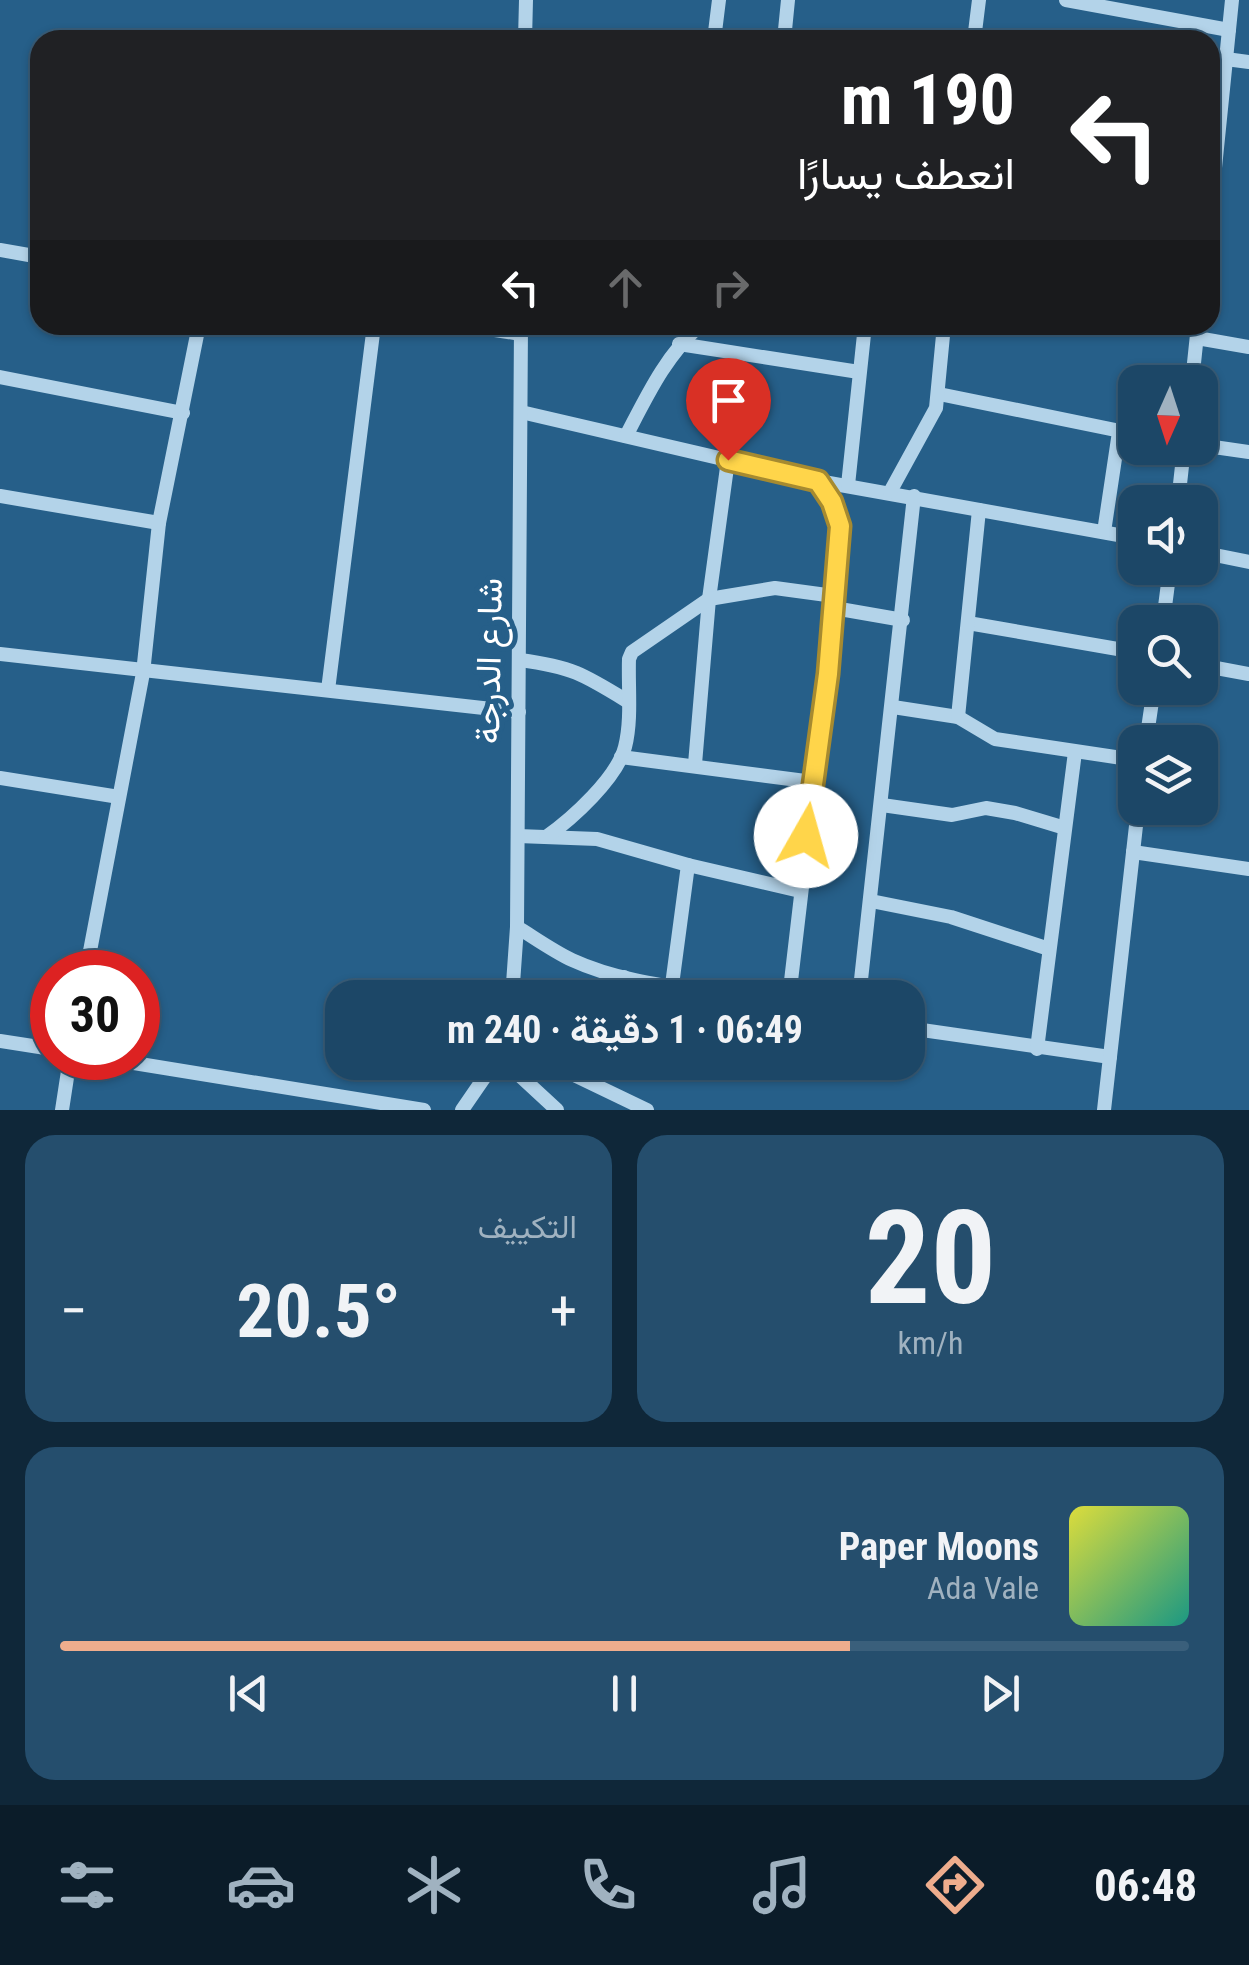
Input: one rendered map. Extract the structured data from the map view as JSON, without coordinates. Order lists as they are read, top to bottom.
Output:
{
  "streets": {
    "street": ["شارع الدرجة"]
  },
  "north": "bottom",
  "page": {
    "turn": ["190 m", "انعطف يسارًا"],
    "limit": "30",
    "trip": "06:49 · 1 دقيقة · 240 m",
    "tile": [
      ["20", "km/h"],
      "التكييف"
    ],
    "heat": ["−", "20.5°", "+"],
    "song": ["Paper Moons", "Ada Vale"],
    "tabs": "06:48"
  }
}
